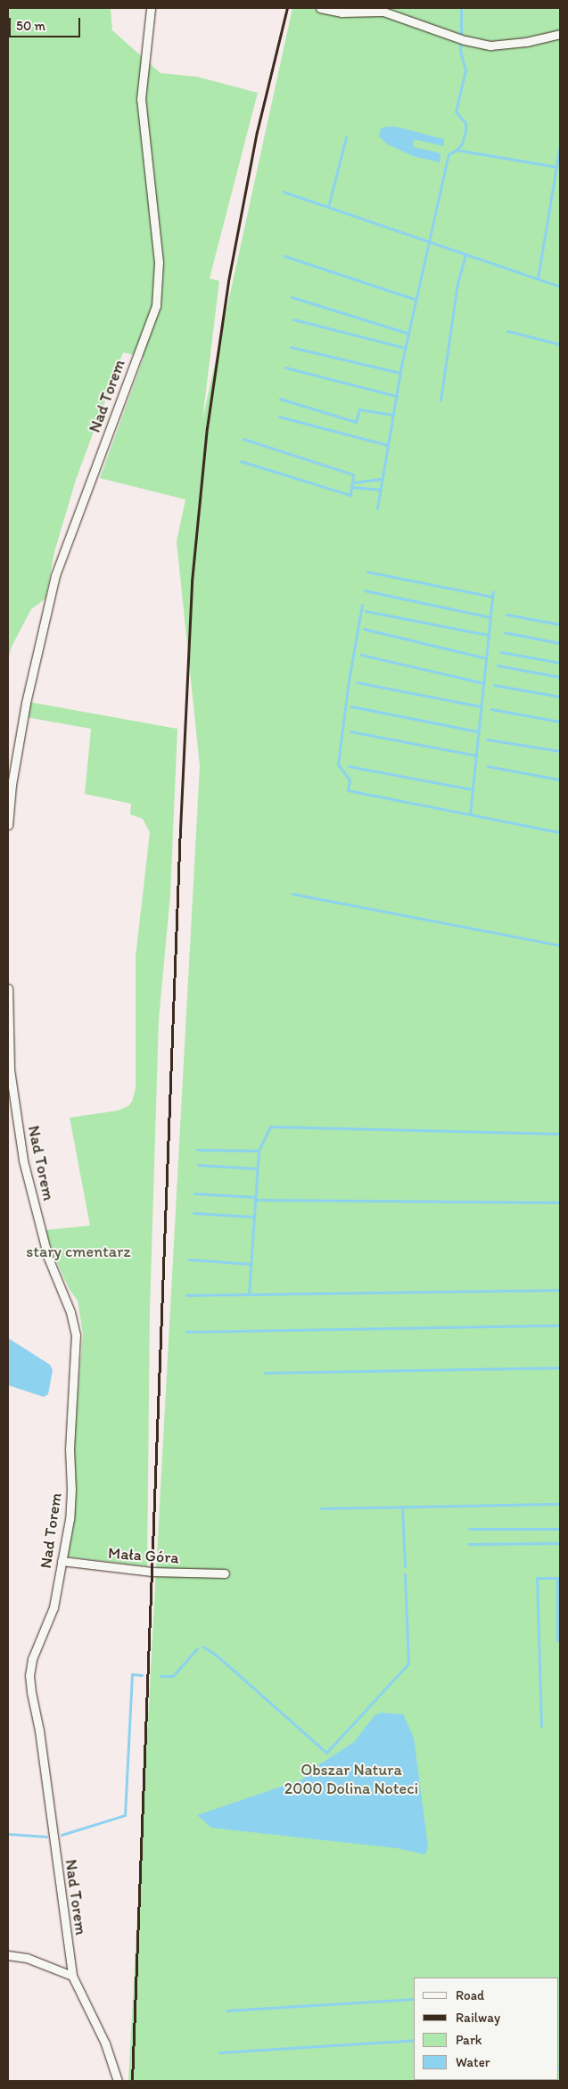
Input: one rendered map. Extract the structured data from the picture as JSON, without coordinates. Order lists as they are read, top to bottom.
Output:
{
  "streets": {
    "street": ["Nad Torem", "Mała Góra"]
  },
  "crossings": [
    ["Nad Torem", "Mała Góra"]
  ],
  "parks": ["stary cmentarz", "Obszar Natura 2000 Dolina Noteci"],
  "legend": [
    "Road",
    "Railway",
    "Park",
    "Water"
  ],
  "scale_bar": "50 m"
}
